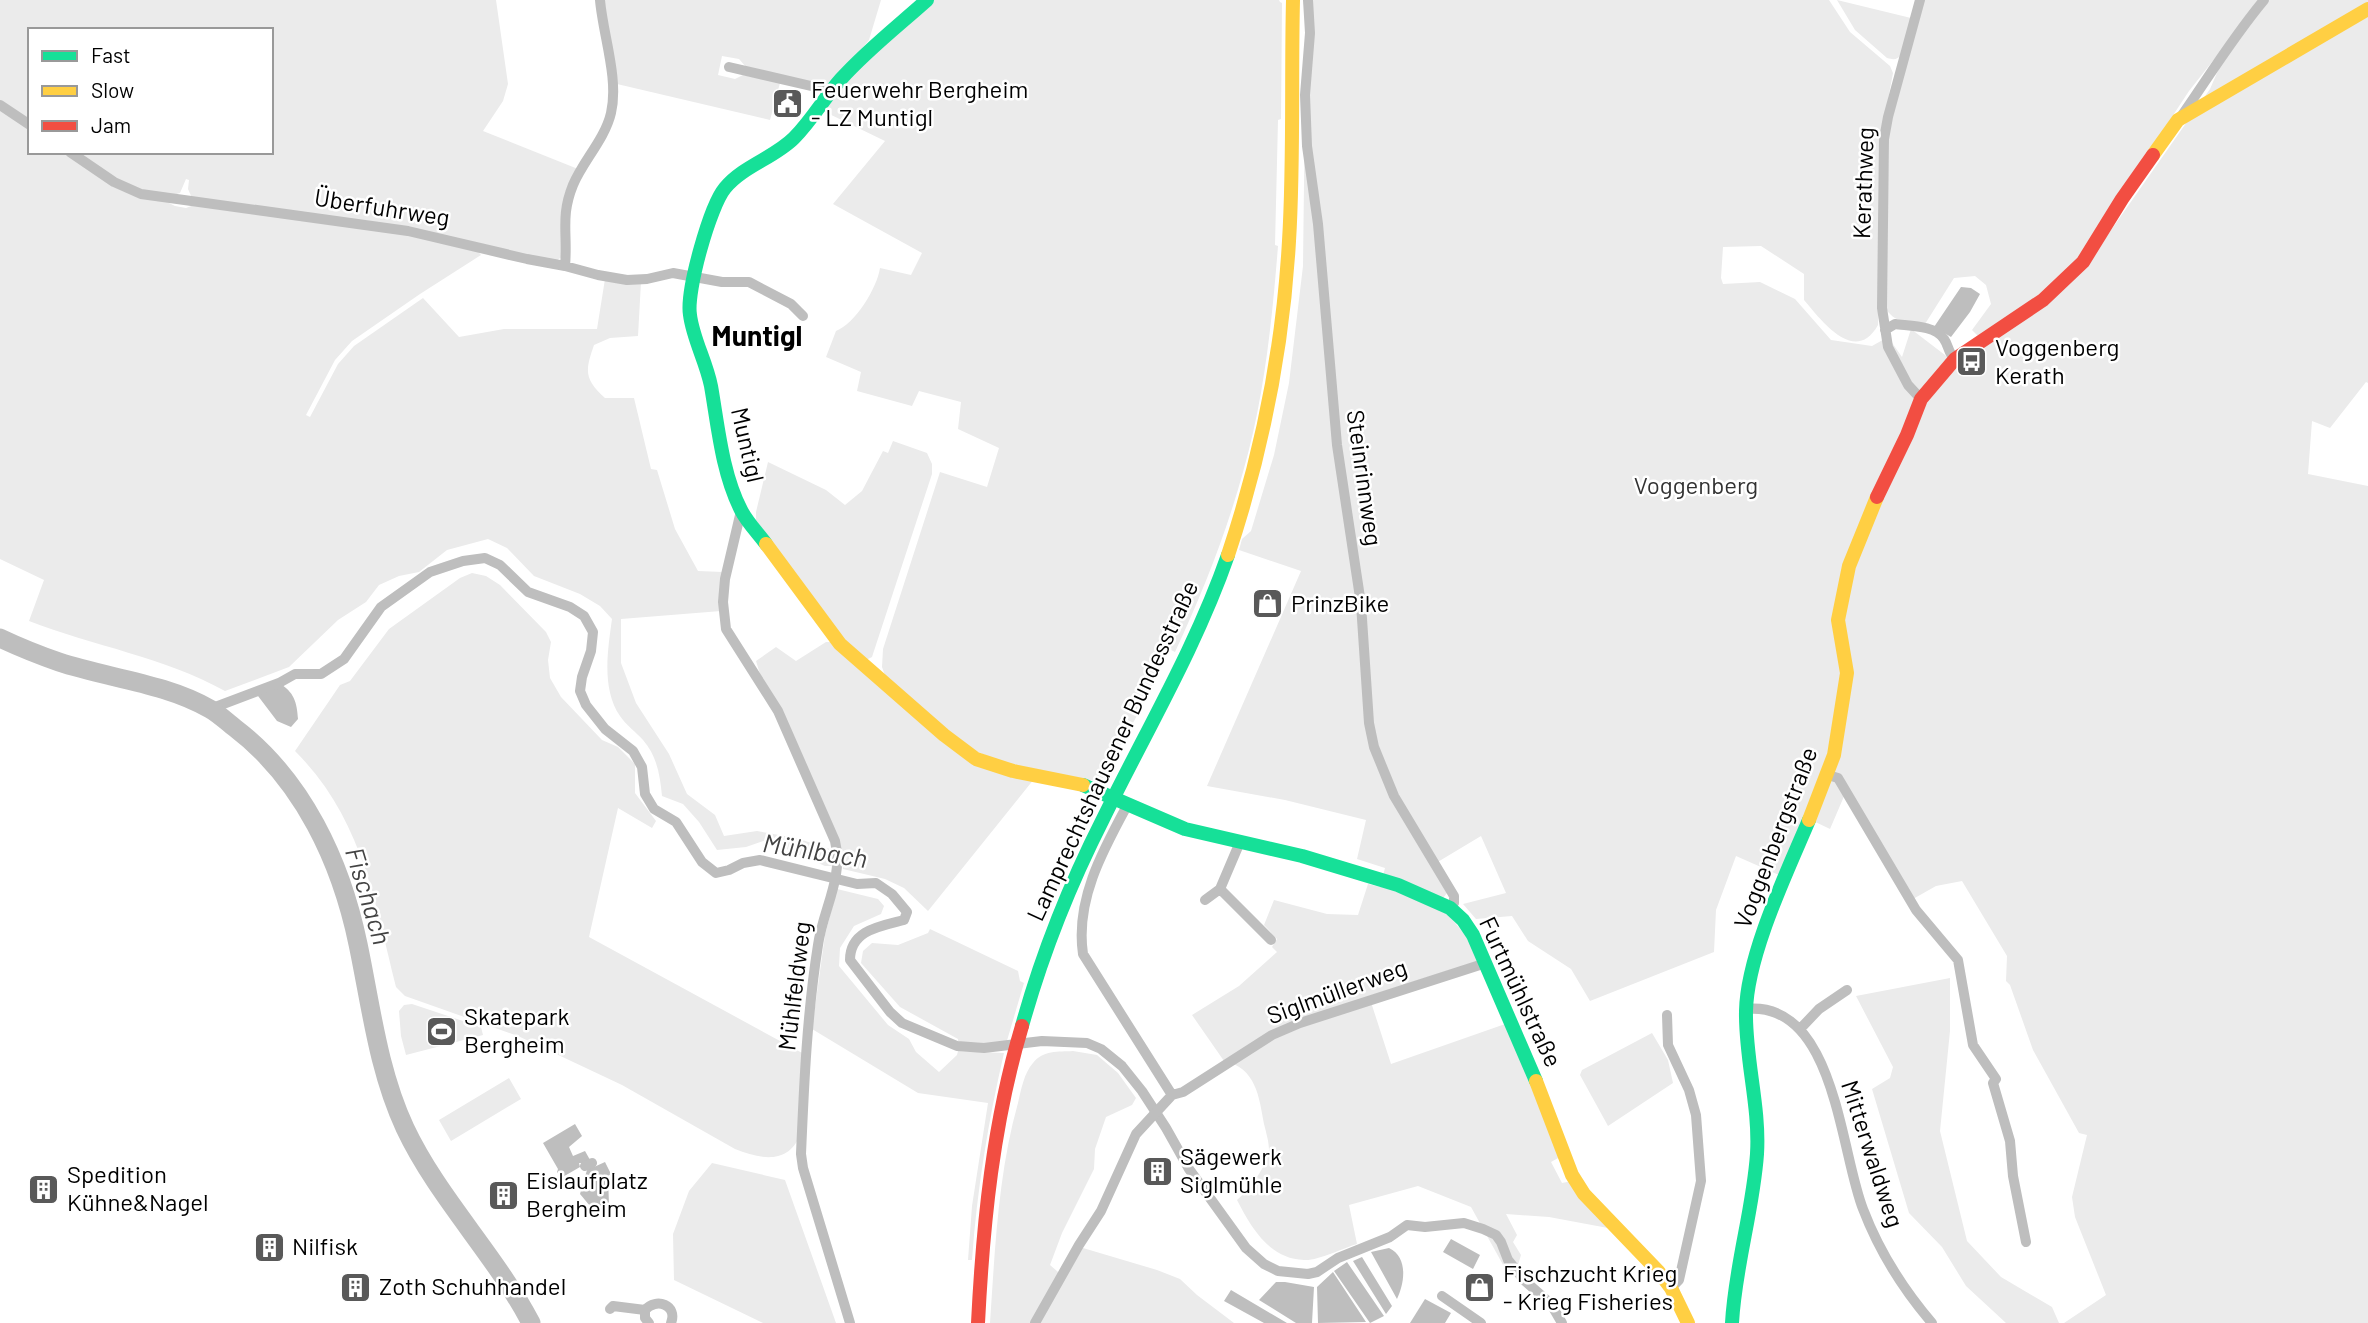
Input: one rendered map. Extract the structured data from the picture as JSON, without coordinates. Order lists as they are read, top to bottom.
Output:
{
  "streets": {
    "street": [
      "Kerathweg",
      "Überfuhrweg",
      "Muntigl",
      "Steinrinnweg",
      "Lamprechtshausener Bundesstraße",
      "Voggenbergstraße",
      "Mühlfeldweg",
      "Siglmüllerweg",
      "Furtmühlstraße",
      "Mitterwaldweg"
    ]
  },
  "crossings": [
    ["Kerathweg", "Voggenbergstraße"],
    ["Überfuhrweg", "Muntigl"],
    ["Muntigl", "Lamprechtshausener Bundesstraße"],
    ["Muntigl", "Mühlfeldweg"],
    ["Muntigl", "Furtmühlstraße"],
    ["Steinrinnweg", "Furtmühlstraße"],
    ["Lamprechtshausener Bundesstraße", "Furtmühlstraße"],
    ["Voggenbergstraße", "Mitterwaldweg"],
    ["Siglmüllerweg", "Furtmühlstraße"]
  ],
  "districts": ["Muntigl"],
  "water": ["Mühlbach", "Fischach"],
  "parks": ["Voggenberg"],
  "places": {
    "public building": ["Feuerwehr Bergheim - LZ Muntigl"],
    "bus stop": ["Voggenberg Kerath"],
    "shop": ["PrinzBike", "Fischzucht Krieg - Krieg Fisheries"],
    "sports": ["Skatepark Bergheim"],
    "building": [
      "Sägewerk Siglmühle",
      "Spedition Kühne&Nagel",
      "Eislaufplatz Bergheim",
      "Nilfisk",
      "Zoth Schuhhandel"
    ]
  },
  "legend": ["Fast", "Slow", "Jam"]
}
